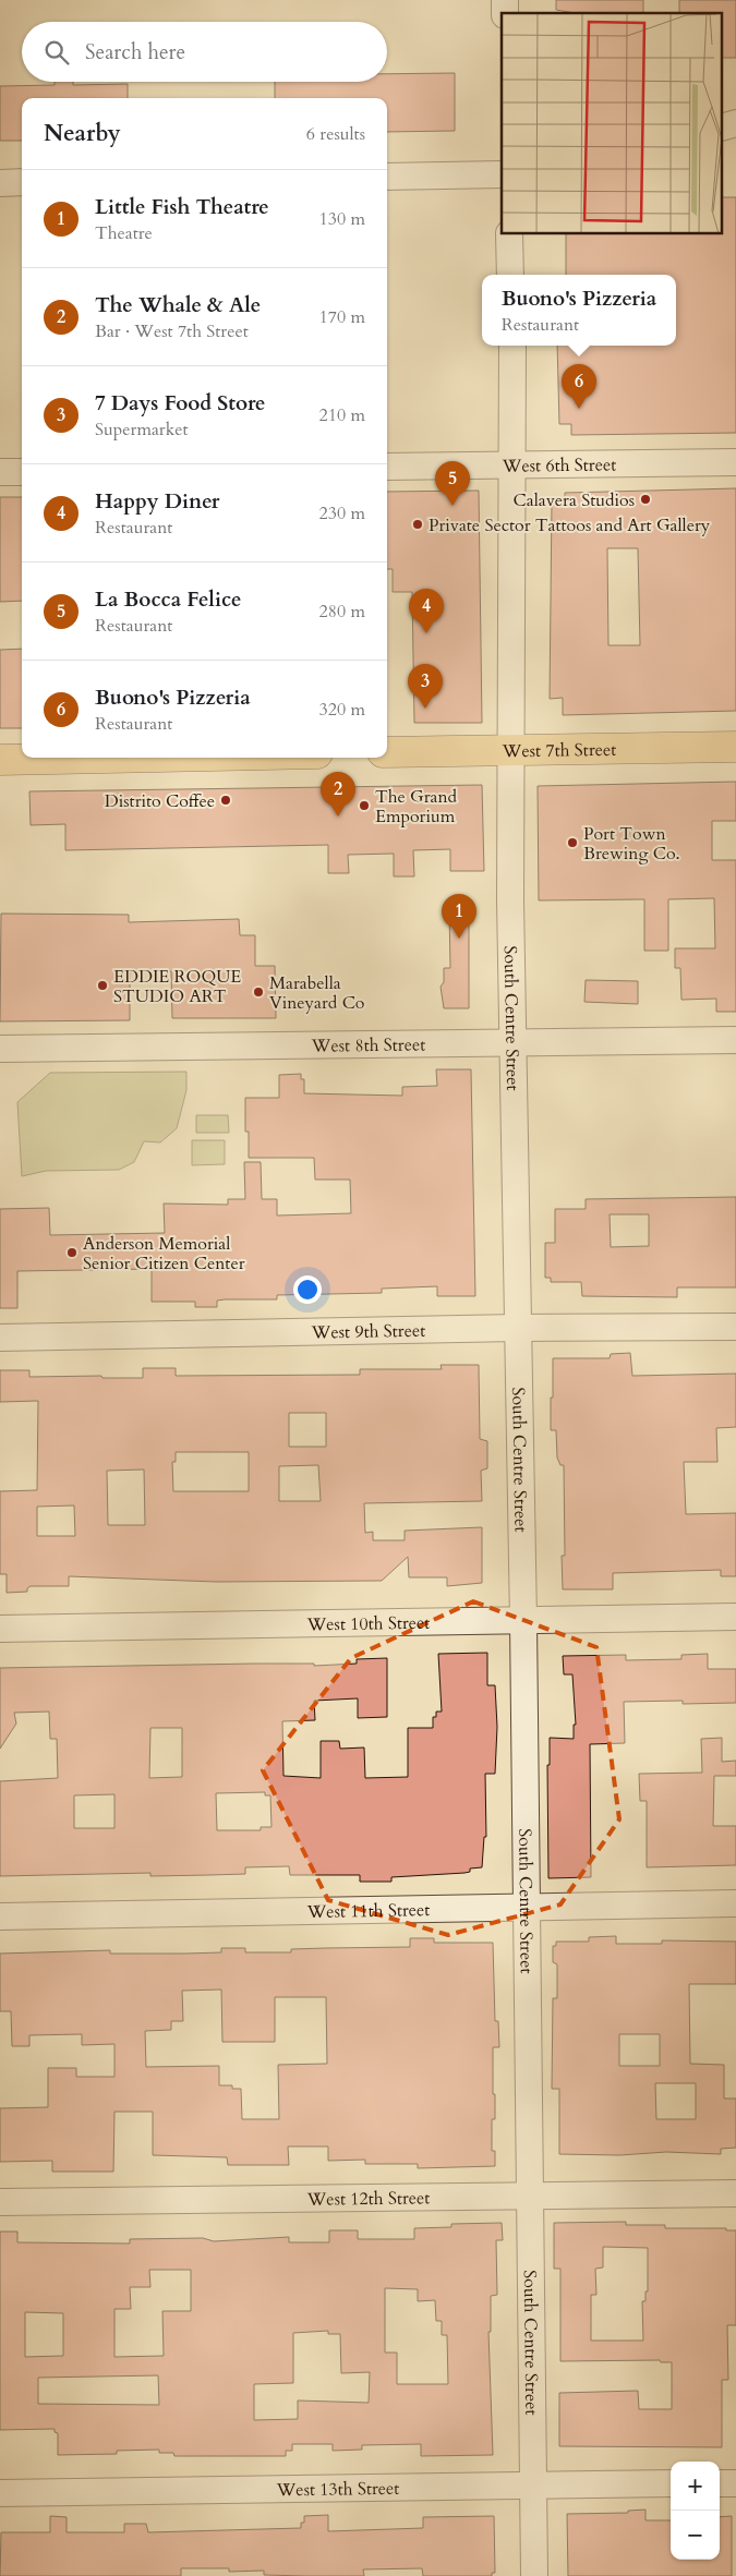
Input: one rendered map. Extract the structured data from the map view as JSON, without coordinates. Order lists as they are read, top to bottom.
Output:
{
  "streets": {
    "main road": ["West 7th Street"],
    "street": [
      "West 6th Street",
      "South Centre Street",
      "West 8th Street",
      "West 9th Street",
      "West 10th Street",
      "West 11th Street",
      "West 12th Street",
      "West 13th Street"
    ]
  },
  "crossings": [
    ["West 6th Street", "South Centre Street"],
    ["West 7th Street", "South Centre Street"],
    ["South Centre Street", "West 8th Street"],
    ["South Centre Street", "West 9th Street"],
    ["South Centre Street", "West 10th Street"],
    ["South Centre Street", "West 11th Street"],
    ["South Centre Street", "West 12th Street"],
    ["South Centre Street", "West 13th Street"]
  ],
  "places": [
    "Calavera Studios",
    "Private Sector Tattoos and Art Gallery",
    "Distrito Coffee",
    "The Grand Emporium",
    "Port Town Brewing Co.",
    "EDDIE ROQUE STUDIO ART",
    "Marabella Vineyard Co",
    "Anderson Memorial Senior Citizen Center"
  ],
  "page": {
    "search": "Search here",
    "heading": ["Nearby", "6 results"],
    "list": [
      {
        "mark": "1",
        "name": "Little Fish Theatre",
        "note": "Theatre",
        "value": "130 m"
      },
      {
        "mark": "2",
        "name": "The Whale & Ale",
        "note": "Bar · West 7th Street",
        "value": "170 m"
      },
      {
        "mark": "3",
        "name": "7 Days Food Store",
        "note": "Supermarket",
        "value": "210 m"
      },
      {
        "mark": "4",
        "name": "Happy Diner",
        "note": "Restaurant",
        "value": "230 m"
      },
      {
        "mark": "5",
        "name": "La Bocca Felice",
        "note": "Restaurant",
        "value": "280 m"
      },
      {
        "mark": "6",
        "name": "Buono's Pizzeria",
        "note": "Restaurant",
        "value": "320 m"
      }
    ],
    "popup": ["Buono's Pizzeria", "Restaurant"],
    "pins": [
      "6",
      "5",
      "4",
      "3",
      "2",
      "1"
    ],
    "map_buttons": ["+", "−"]
  }
}
